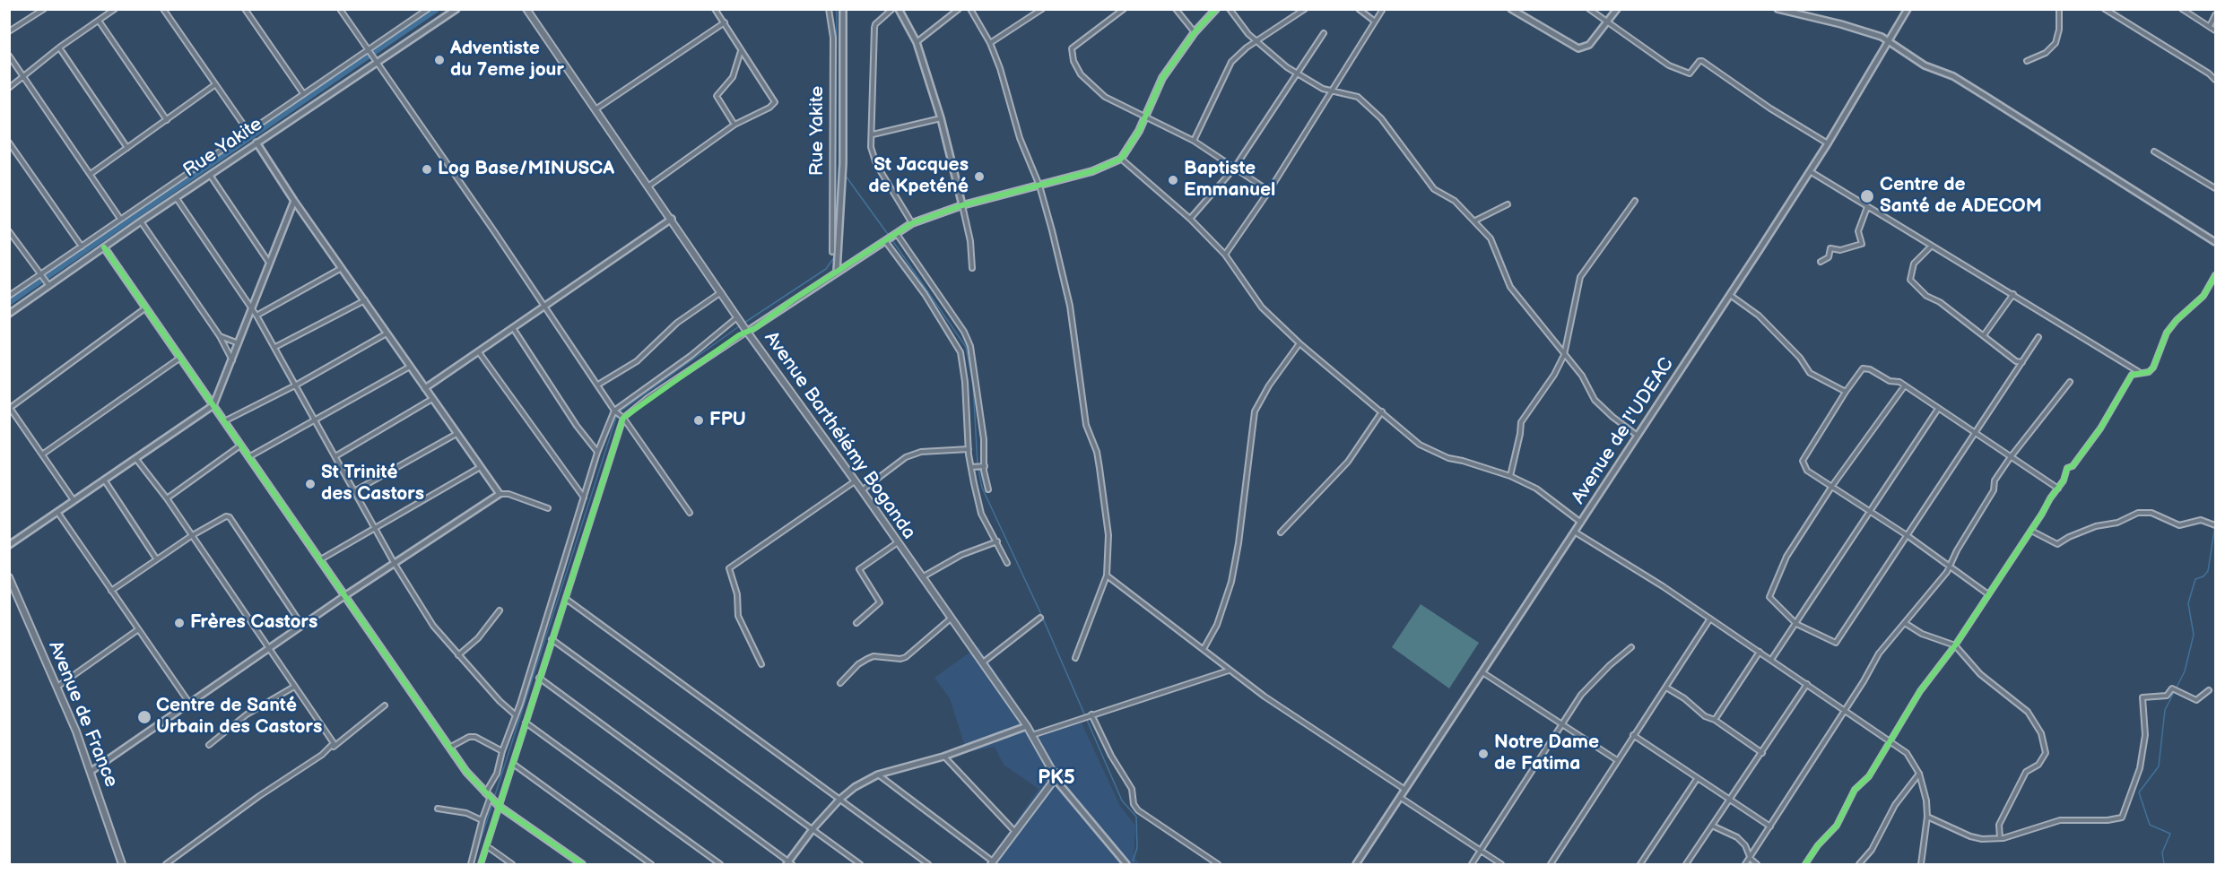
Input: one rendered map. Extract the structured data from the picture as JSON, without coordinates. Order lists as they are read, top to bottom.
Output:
{
  "streets": {
    "main road": ["Avenue Barthélémy Boganda", "Avenue de France"],
    "street": ["Rue Yakite", "Avenue de I'UDEAC"]
  },
  "districts": ["PK5"],
  "places": [
    "Adventiste du 7eme jour",
    "Log Base/MINUSCA",
    "St Jacques de Kpeténé",
    "Baptiste Emmanuel",
    "Centre de Santé de ADECOM",
    "FPU",
    "St Trinité des Castors",
    "Frères Castors",
    "Centre de Santé Urbain des Castors",
    "Notre Dame de Fatima"
  ]
}
